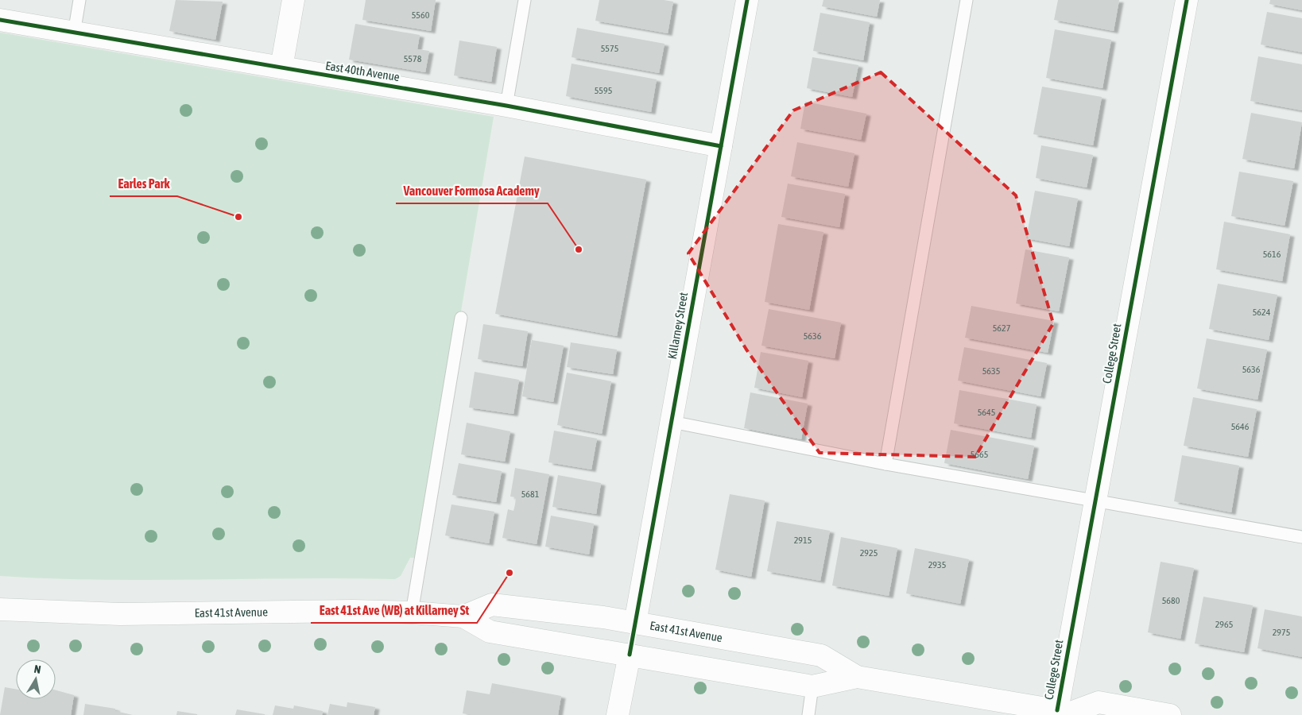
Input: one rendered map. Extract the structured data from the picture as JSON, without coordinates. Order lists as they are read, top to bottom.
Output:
{
  "streets": {
    "street": [
      "East 40th Avenue",
      "Killarney Street",
      "College Street",
      "East 41st Avenue"
    ]
  },
  "crossings": [
    ["East 40th Avenue", "Killarney Street"],
    ["Killarney Street", "East 41st Avenue"],
    ["College Street", "East 41st Avenue"]
  ],
  "places": ["Earles Park", "Vancouver Formosa Academy", "East 41st Ave (WB) at Killarney St"],
  "house_numbers": [
    "5560",
    "5575",
    "5578",
    "5595",
    "5616",
    "5624",
    "5627",
    "5636",
    "5636",
    "5635",
    "5645",
    "5646",
    "5665",
    "5681",
    "2915",
    "2925",
    "2935",
    "5680",
    "2965",
    "2975"
  ],
  "north": "top"
}
